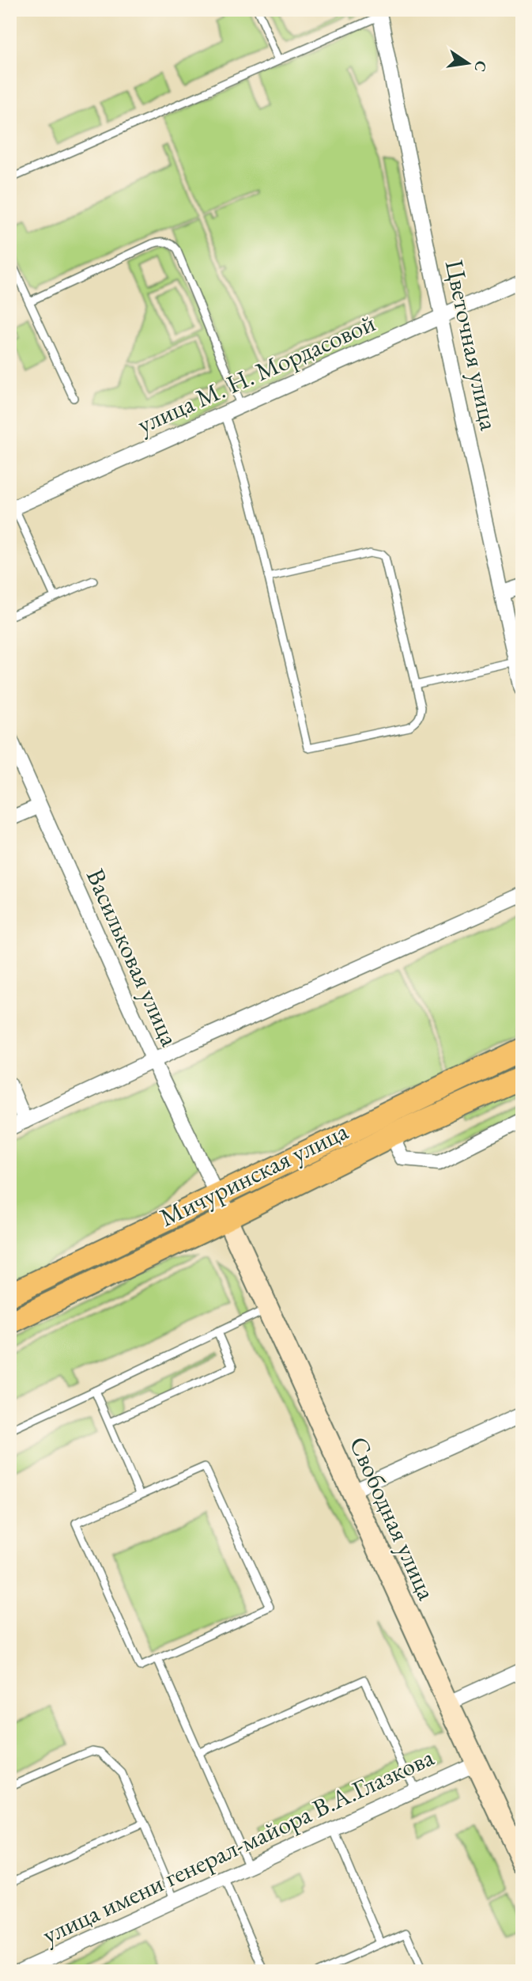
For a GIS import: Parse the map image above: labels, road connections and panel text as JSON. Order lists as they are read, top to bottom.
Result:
{
  "streets": {
    "main road": ["Мичуринская улица", "Свободная улица"],
    "street": [
      "Цветочная улица",
      "улица М. Н. Мордасовой",
      "Васильковая улица",
      "улица имени генерал-майора В.А.Глазкова"
    ]
  },
  "crossings": [
    ["Цветочная улица", "улица М. Н. Мордасовой"],
    ["Васильковая улица", "Мичуринская улица"],
    ["Васильковая улица", "Свободная улица"],
    ["Мичуринская улица", "Свободная улица"],
    ["Свободная улица", "улица имени генерал-майора В.А.Глазкова"]
  ],
  "north": "right"
}
